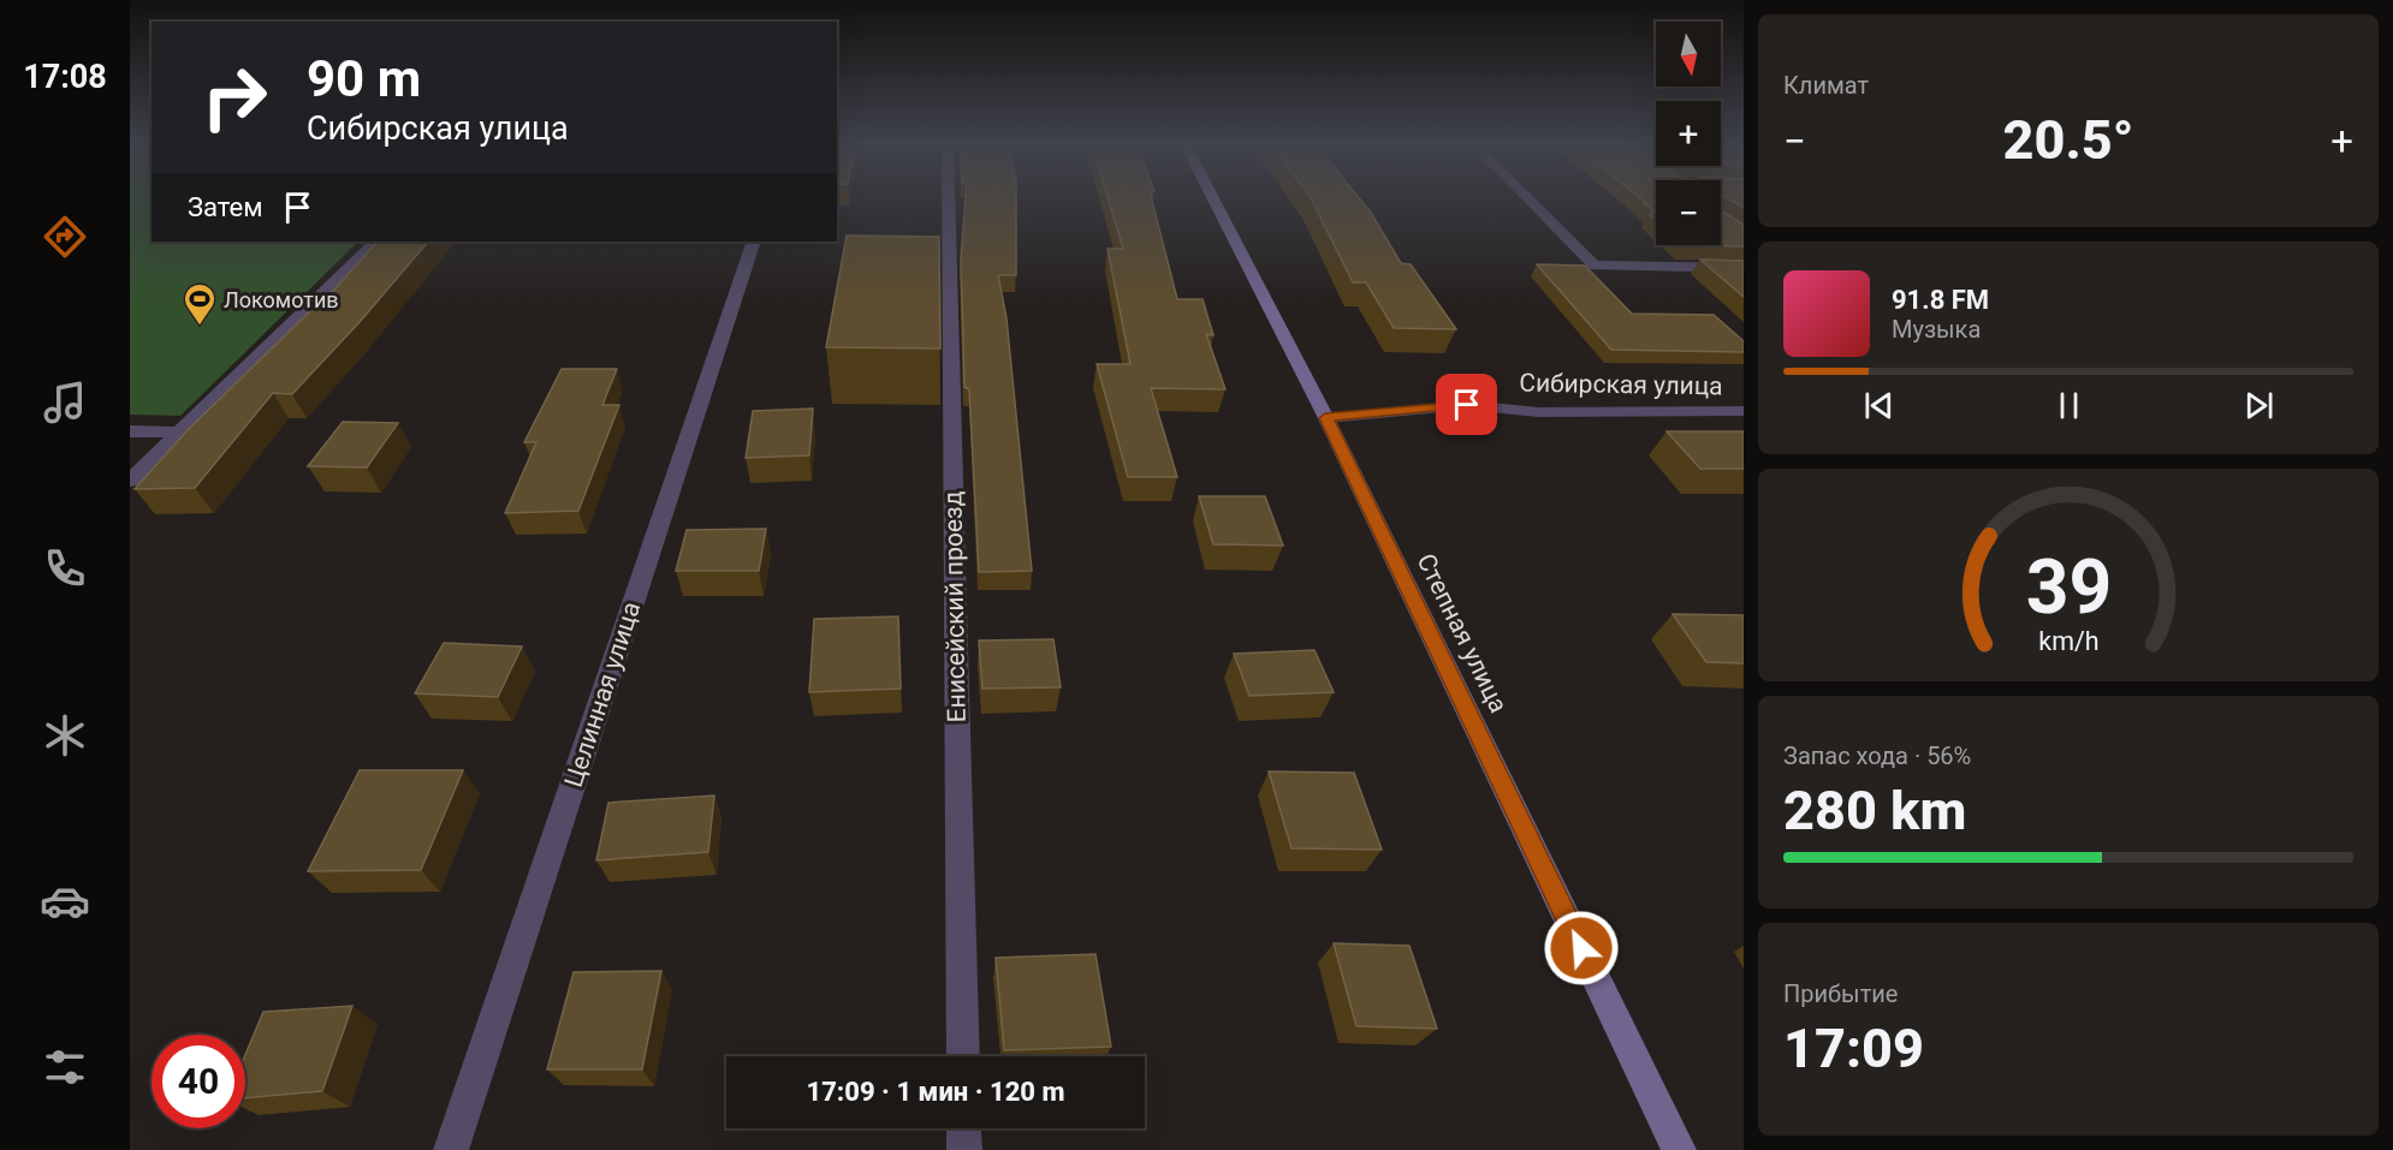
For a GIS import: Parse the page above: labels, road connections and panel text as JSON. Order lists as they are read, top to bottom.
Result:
{
  "streets": {
    "street": [
      "Сибирская улица",
      "Енисейский проезд",
      "Степная улица",
      "Целинная улица"
    ]
  },
  "crossings": [
    ["Сибирская улица", "Степная улица"]
  ],
  "places": {
    "sports": ["Локомотив"]
  },
  "north": "bottom",
  "page": {
    "tabs": "17:08",
    "tile": [
      "Климат",
      ["Запас хода · 56%", "280 km"],
      ["Прибытие", "17:09"]
    ],
    "map_buttons": ["+", "−"],
    "turn": ["90 m", "Сибирская улица"],
    "heat": ["−", "20.5°", "+"],
    "then": "Затем",
    "song": ["91.8 FM", "Музыка"],
    "limit": "40",
    "trip": "17:09 · 1 мин · 120 m",
    "gauge": ["39", "km/h"]
  }
}
